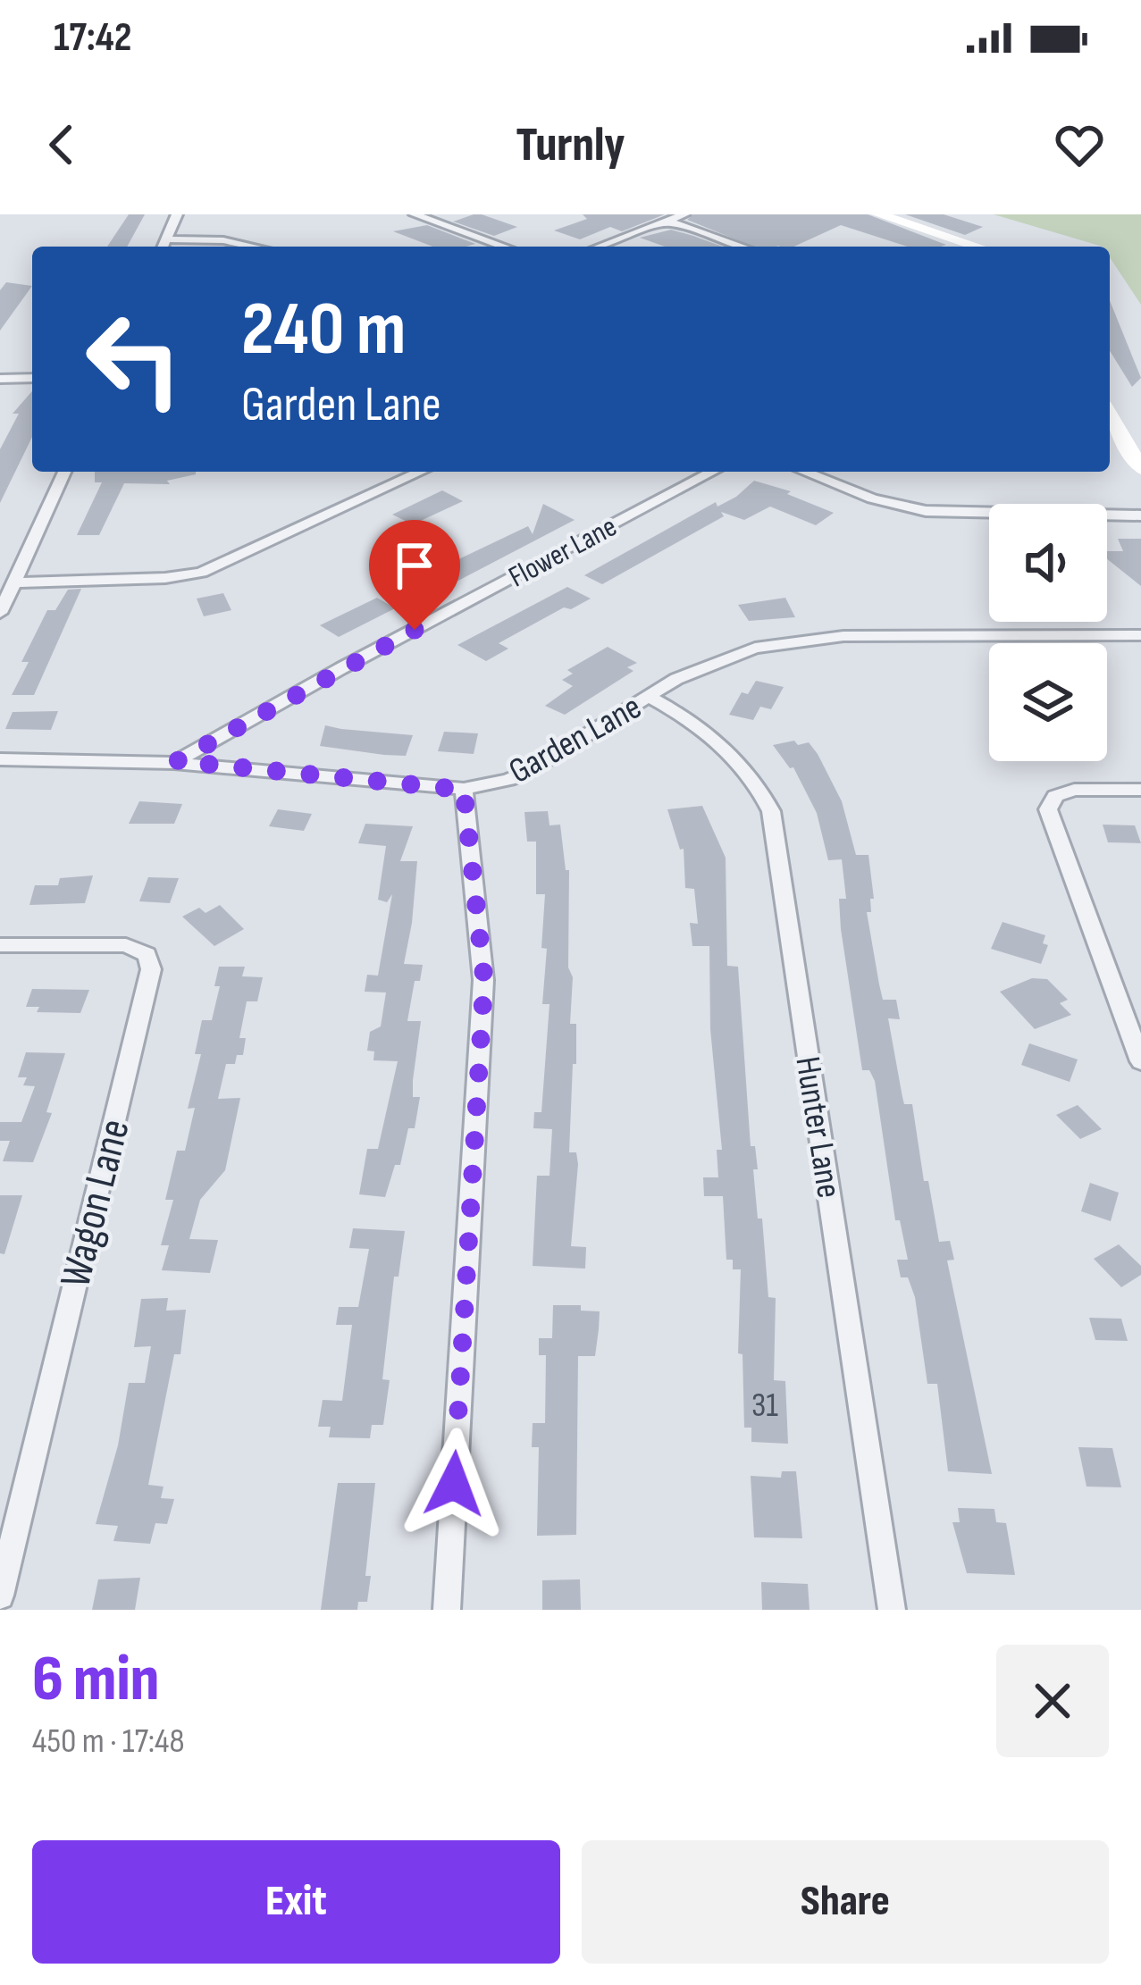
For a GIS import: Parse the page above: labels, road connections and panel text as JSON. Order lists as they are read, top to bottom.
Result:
{
  "streets": {
    "street": [
      "Flower Lane",
      "Garden Lane",
      "Hunter Lane",
      "Wagon Lane"
    ]
  },
  "crossings": [
    ["Flower Lane", "Garden Lane"],
    ["Garden Lane", "Hunter Lane"]
  ],
  "house_numbers": ["31"],
  "page": {
    "status": "17:42",
    "header": "Turnly",
    "turn": ["240 m", "Garden Lane"],
    "heading": ["6 min", "450 m · 17:48"],
    "buttons": ["Exit", "Share"]
  }
}
